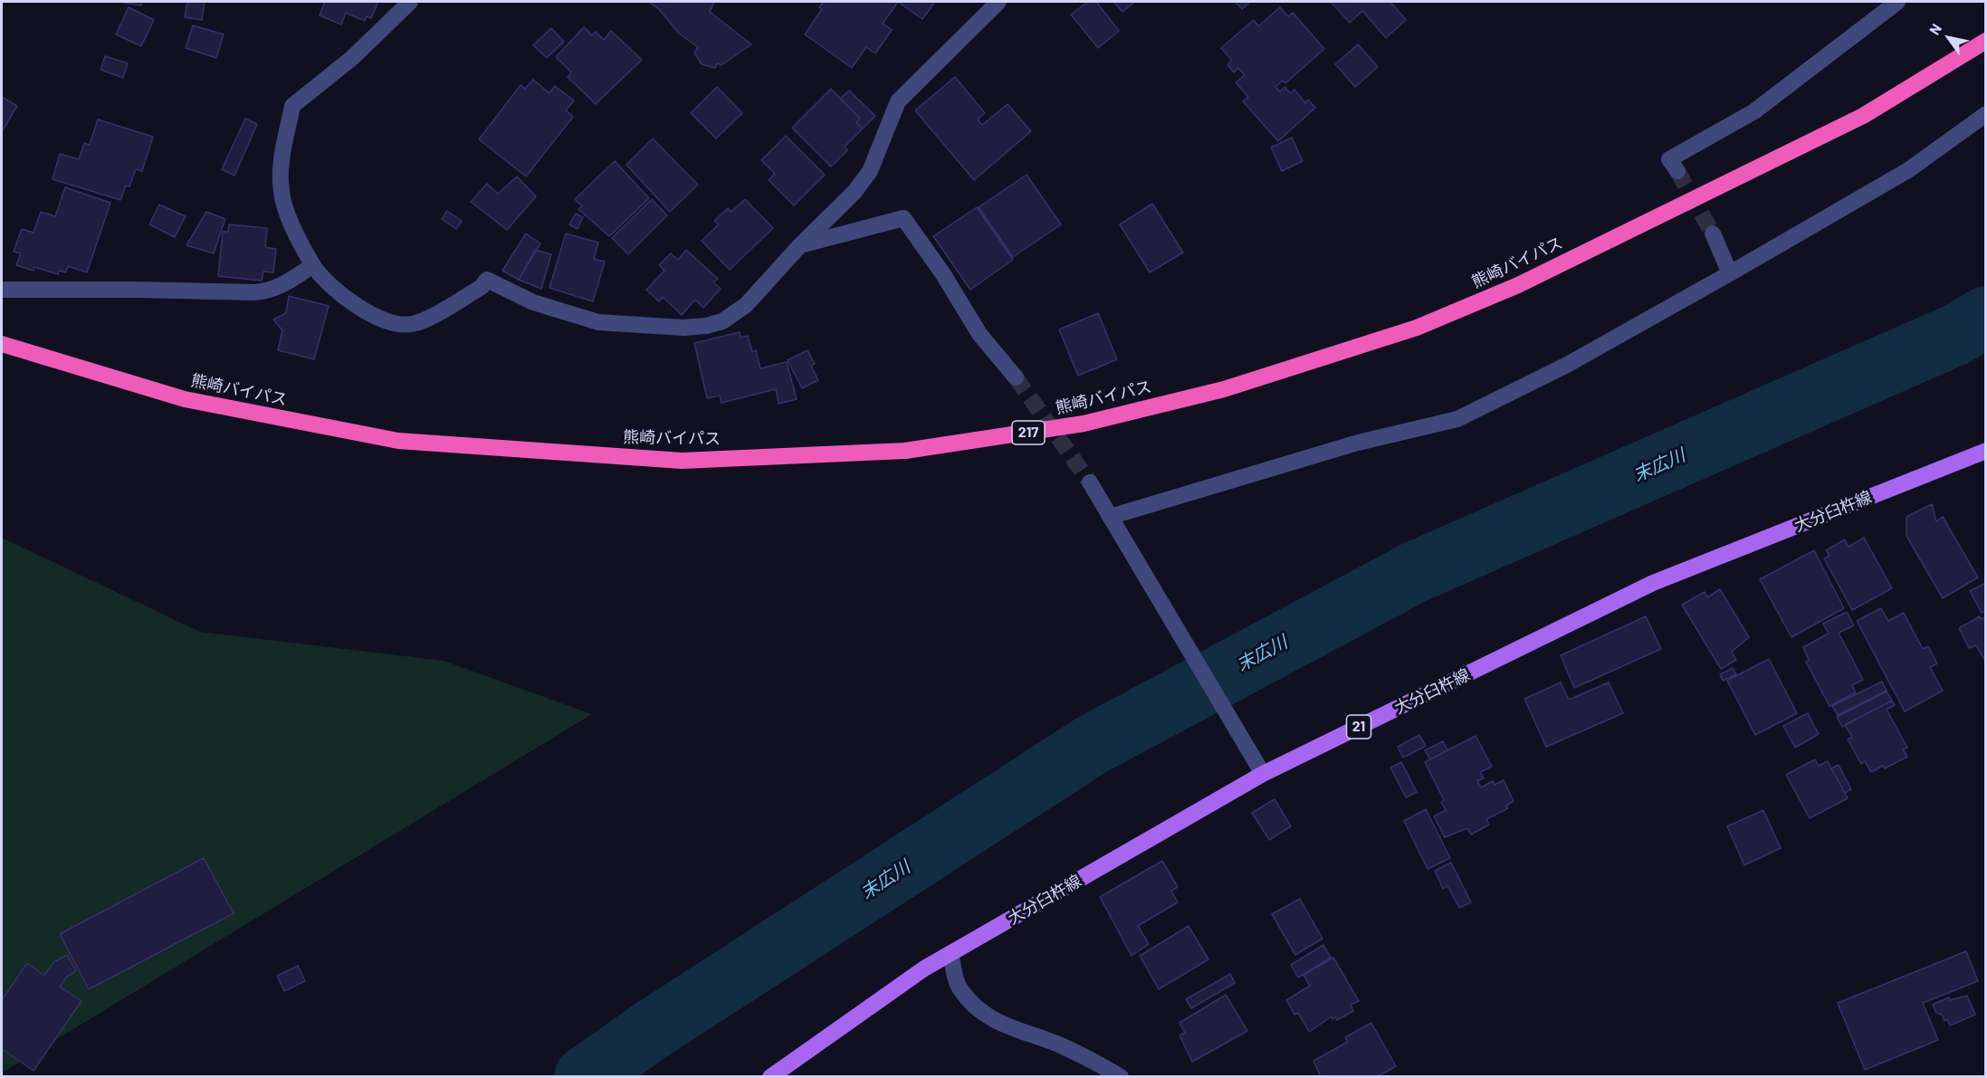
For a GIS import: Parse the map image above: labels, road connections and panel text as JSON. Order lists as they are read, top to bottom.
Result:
{
  "streets": {
    "highway": ["熊崎バイパス", "217"],
    "main road": ["大分臼杵線", "21"]
  },
  "water": ["末広川"],
  "north": "top left"
}
